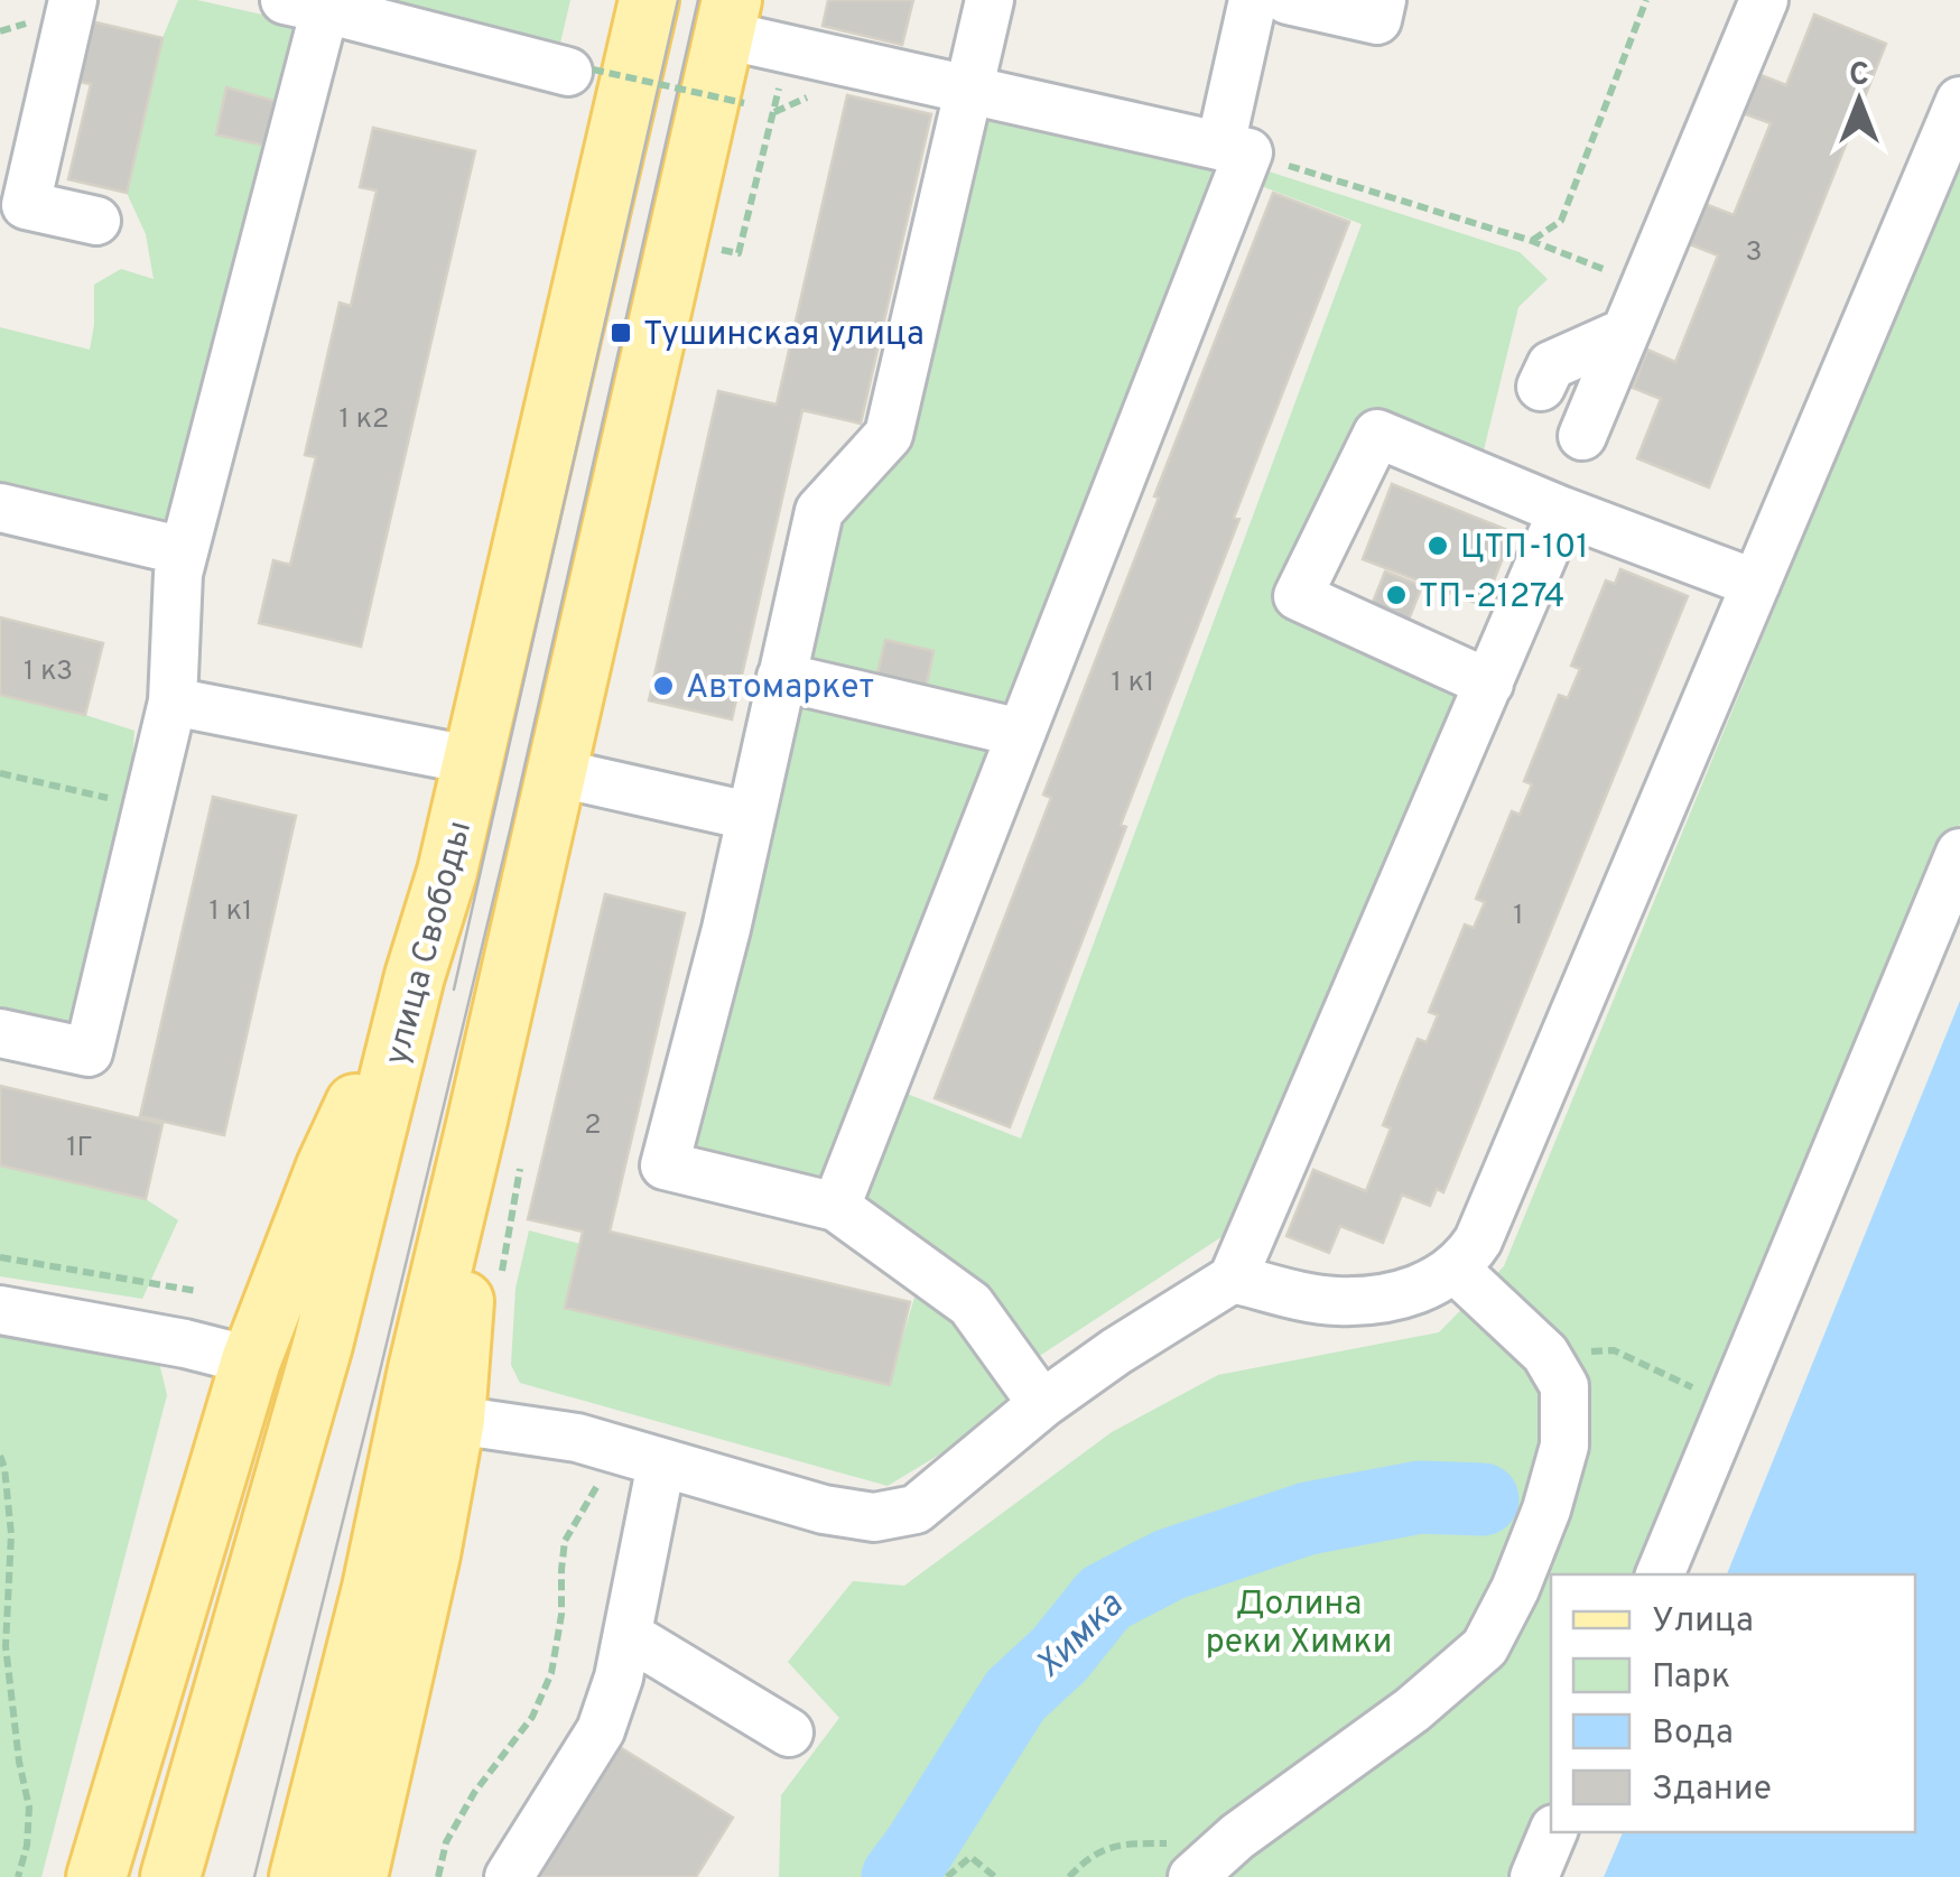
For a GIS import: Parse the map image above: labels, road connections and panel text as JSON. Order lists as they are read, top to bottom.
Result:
{
  "streets": {
    "main road": ["улица Свободы"]
  },
  "water": ["Химка"],
  "parks": ["Долина реки Химки"],
  "places": {
    "transit": ["Тушинская улица"],
    "other": ["ЦТП-101", "ТП-21274", "Автомаркет"]
  },
  "house_numbers": [
    "3",
    "1 к2",
    "1 к3",
    "1 к1",
    "1 к1",
    "1",
    "2",
    "1Г"
  ],
  "legend": [
    "Улица",
    "Парк",
    "Вода",
    "Здание"
  ],
  "north": "top"
}
